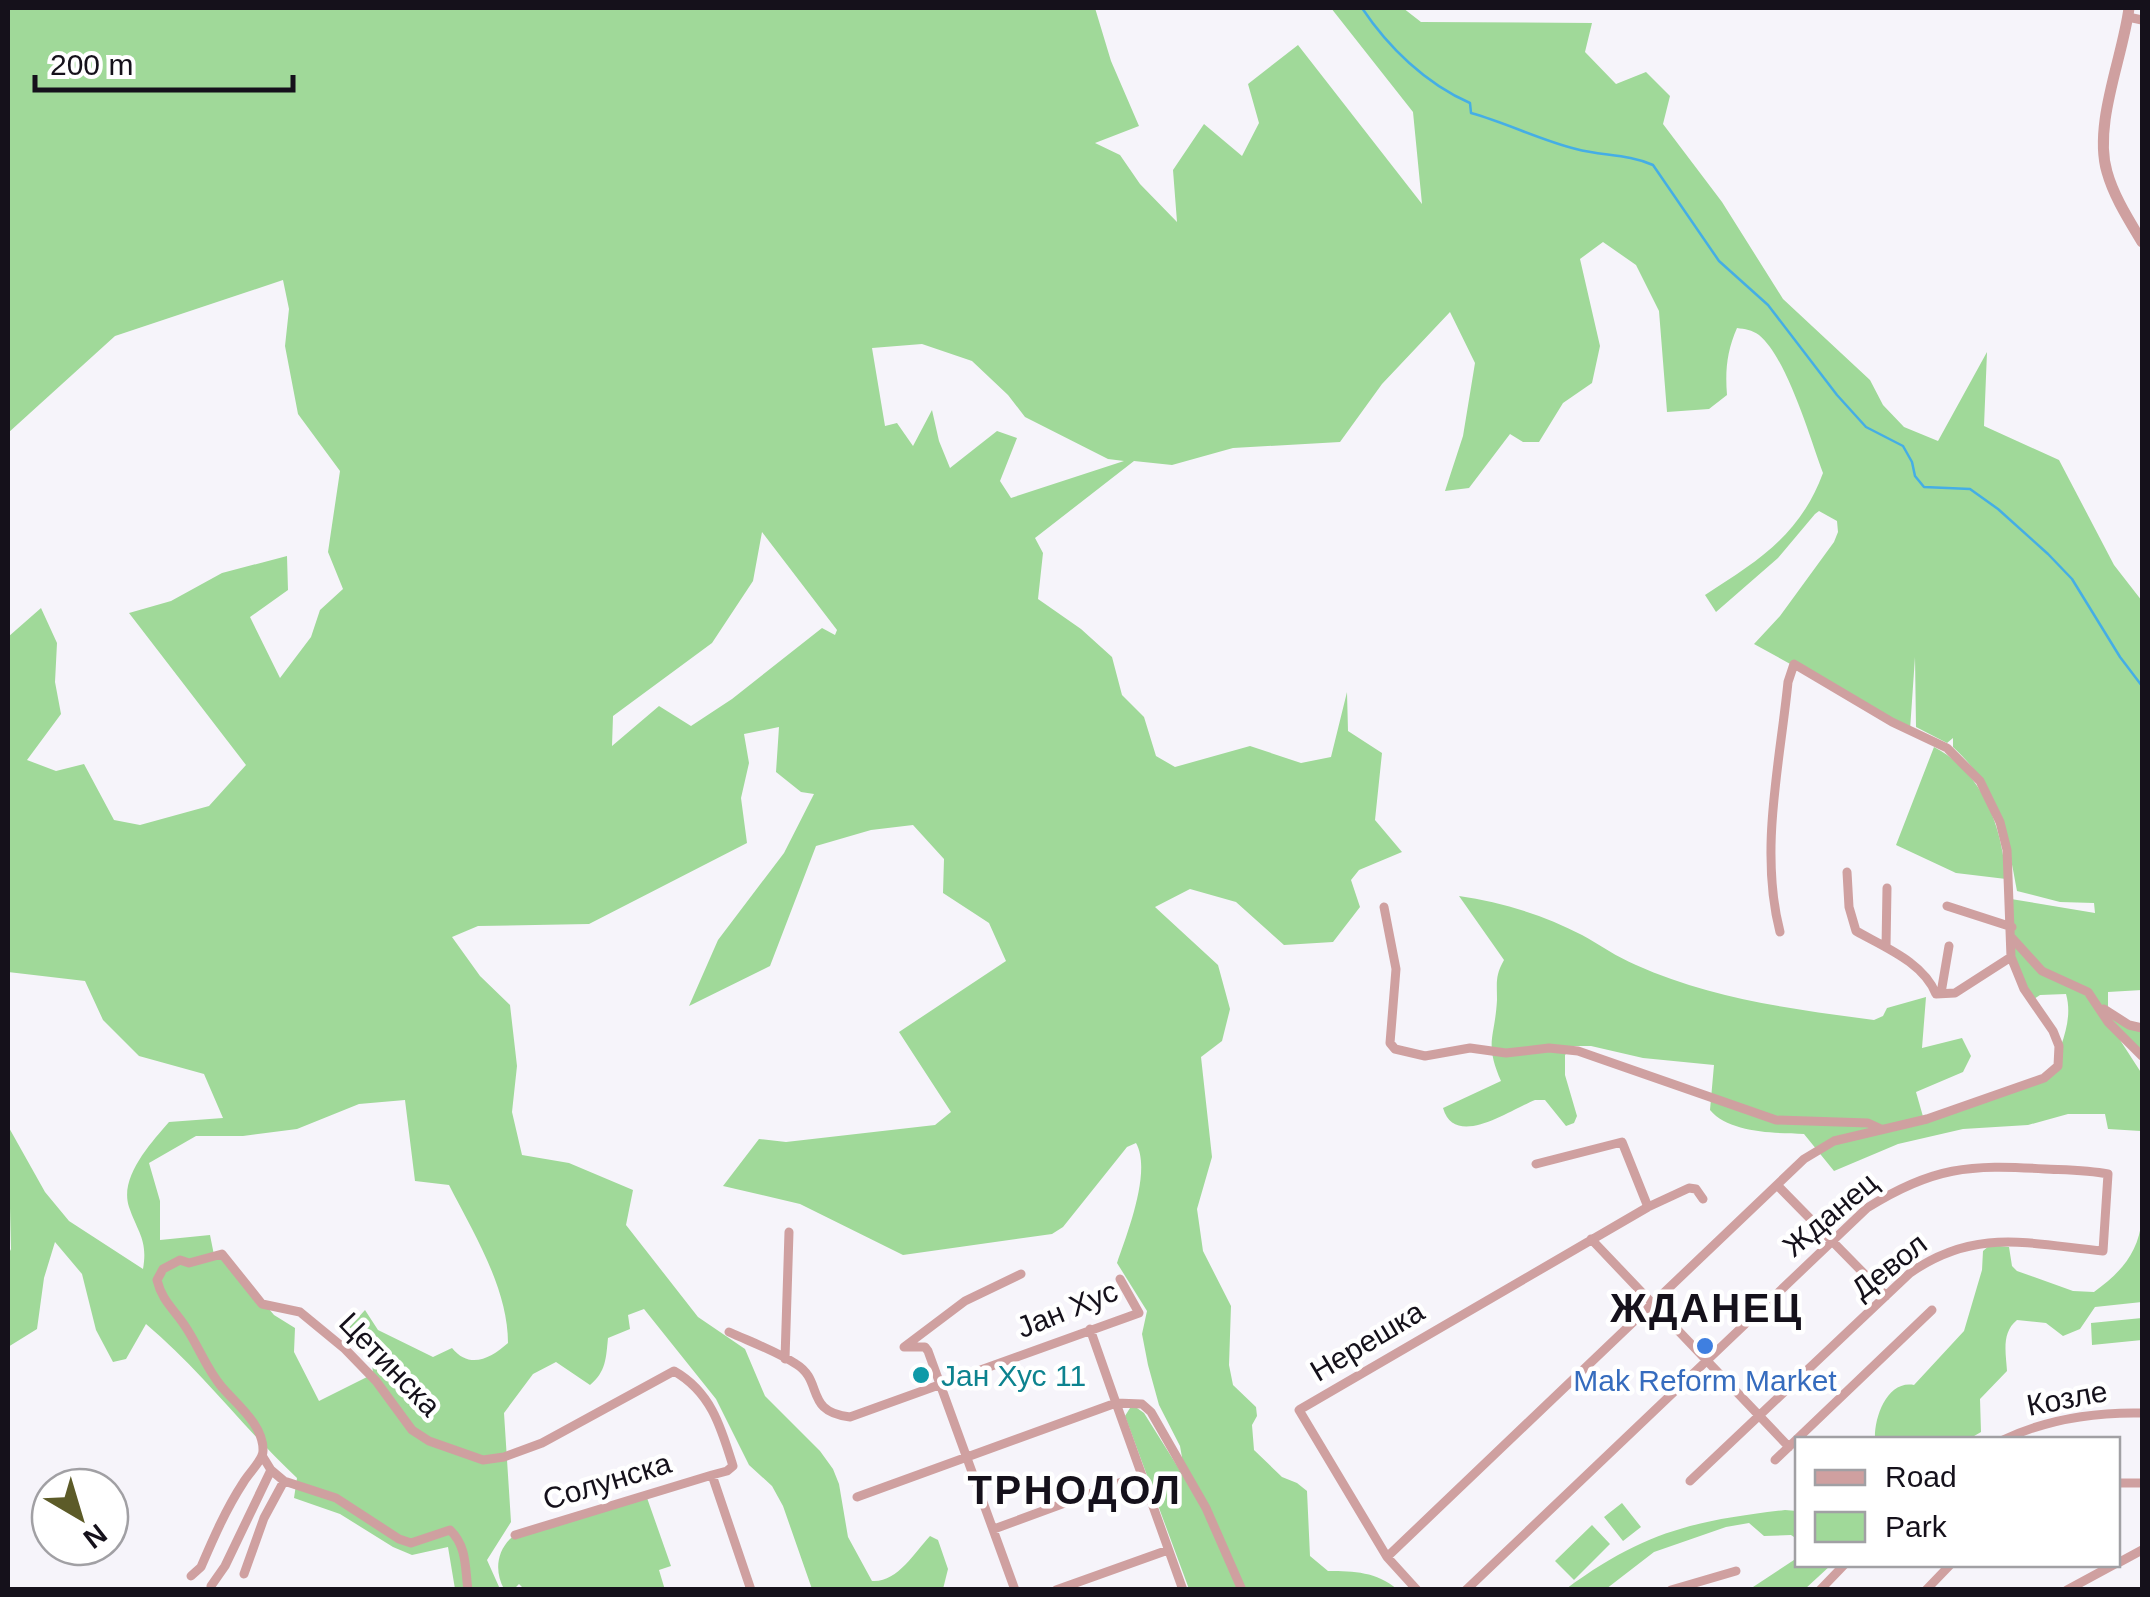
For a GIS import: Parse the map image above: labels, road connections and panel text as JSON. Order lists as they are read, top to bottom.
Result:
{
  "streets": {
    "street": [
      "Жданец",
      "Девол",
      "Јан Хус",
      "Нерешка",
      "Цетинска",
      "Козле",
      "Солунска"
    ]
  },
  "crossings": [
    ["Жданец", "Девол"],
    ["Цетинска", "Солунска"]
  ],
  "districts": ["ЖДАНЕЦ", "ТРНОДОЛ"],
  "places": ["Mak Reform Market", "Јан Хус 11"],
  "legend": ["Road", "Park"],
  "scale_bar": "200 m",
  "north": "bottom right"
}
